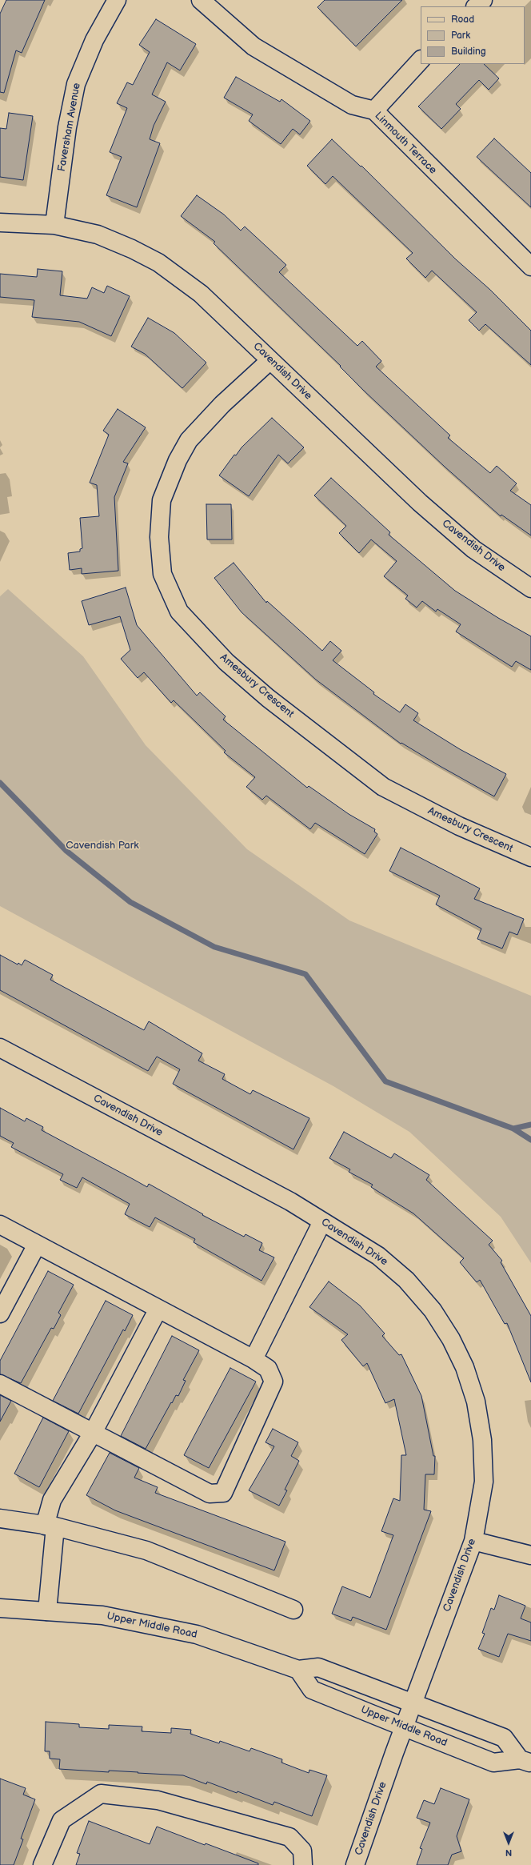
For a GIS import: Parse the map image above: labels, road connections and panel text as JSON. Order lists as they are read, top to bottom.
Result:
{
  "streets": {
    "street": [
      "Faversham Avenue",
      "Linmouth Terrace",
      "Cavendish Drive",
      "Amesbury Crescent",
      "Upper Middle Road"
    ]
  },
  "crossings": [
    ["Faversham Avenue", "Cavendish Drive"],
    ["Cavendish Drive", "Amesbury Crescent"],
    ["Cavendish Drive", "Upper Middle Road"]
  ],
  "parks": ["Cavendish Park"],
  "legend": ["Road", "Park", "Building"],
  "north": "bottom"
}
